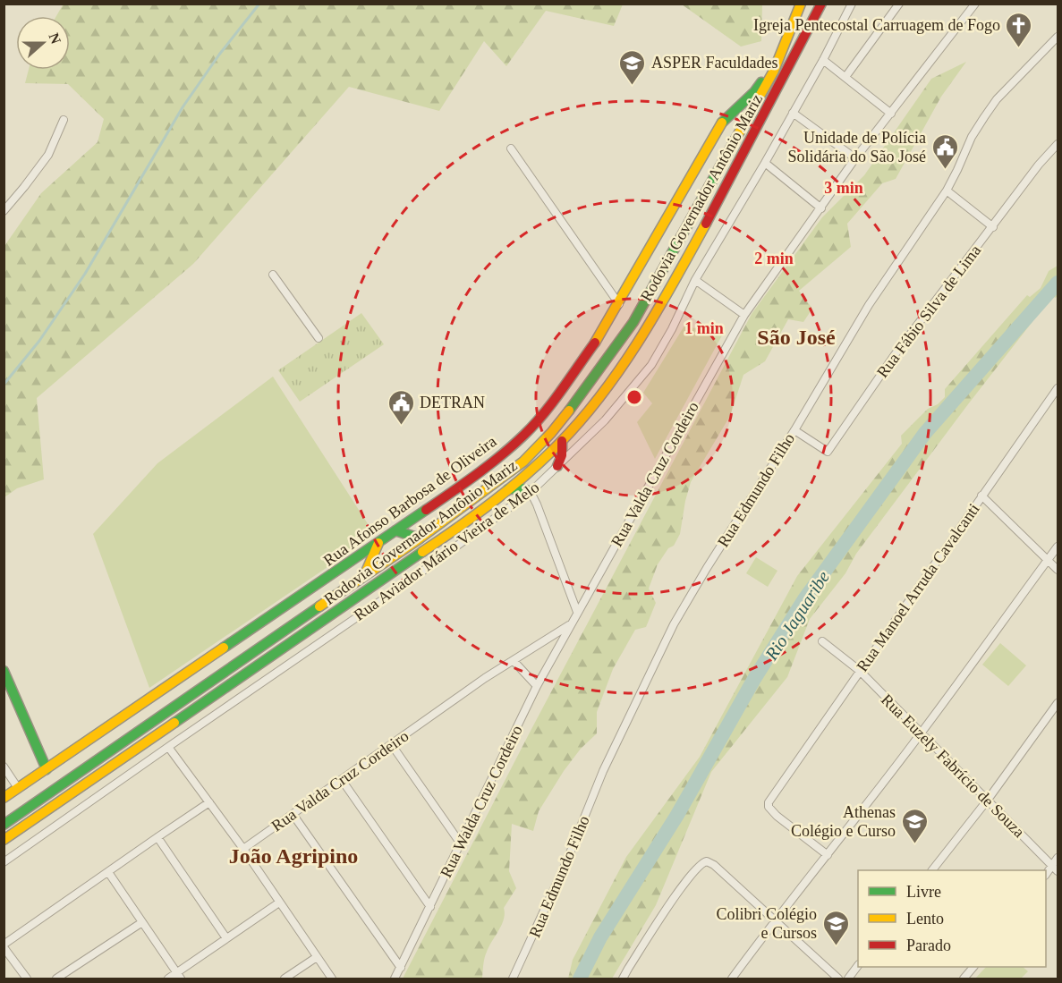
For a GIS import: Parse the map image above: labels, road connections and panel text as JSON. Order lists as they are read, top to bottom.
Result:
{
  "streets": {
    "main road": ["Rodovia Governador Antônio Mariz", "Rua Afonso Barbosa de Oliveira"],
    "street": [
      "Rua Fábio Silva de Lima",
      "Rua Valda Cruz Cordeiro",
      "Rua Edmundo Filho",
      "Rua Aviador Mário Vieira de Melo",
      "Rua Manoel Arruda Cavalcanti",
      "Rua Euzely Fabrício de Souza",
      "Rua Walda Cruz Cordeiro"
    ]
  },
  "crossings": [
    ["Rodovia Governador Antônio Mariz", "Rua Afonso Barbosa de Oliveira"],
    ["Rua Fábio Silva de Lima", "Rua Edmundo Filho"],
    ["Rua Valda Cruz Cordeiro", "Rua Walda Cruz Cordeiro"],
    ["Rua Manoel Arruda Cavalcanti", "Rua Euzely Fabrício de Souza"]
  ],
  "districts": ["São José", "João Agripino"],
  "water": ["Rio Jaguaribe"],
  "places": {
    "church": ["Igreja Pentecostal Carruagem de Fogo"],
    "school or university": ["ASPER Faculdades", "Athenas Colégio e Curso", "Colibri Colégio e Cursos"],
    "public building": ["Unidade de Polícia Solidária do São José", "DETRAN"]
  },
  "legend": ["Livre", "Lento", "Parado"],
  "north": "right",
  "rings": ["3 min", "2 min", "1 min"]
}
